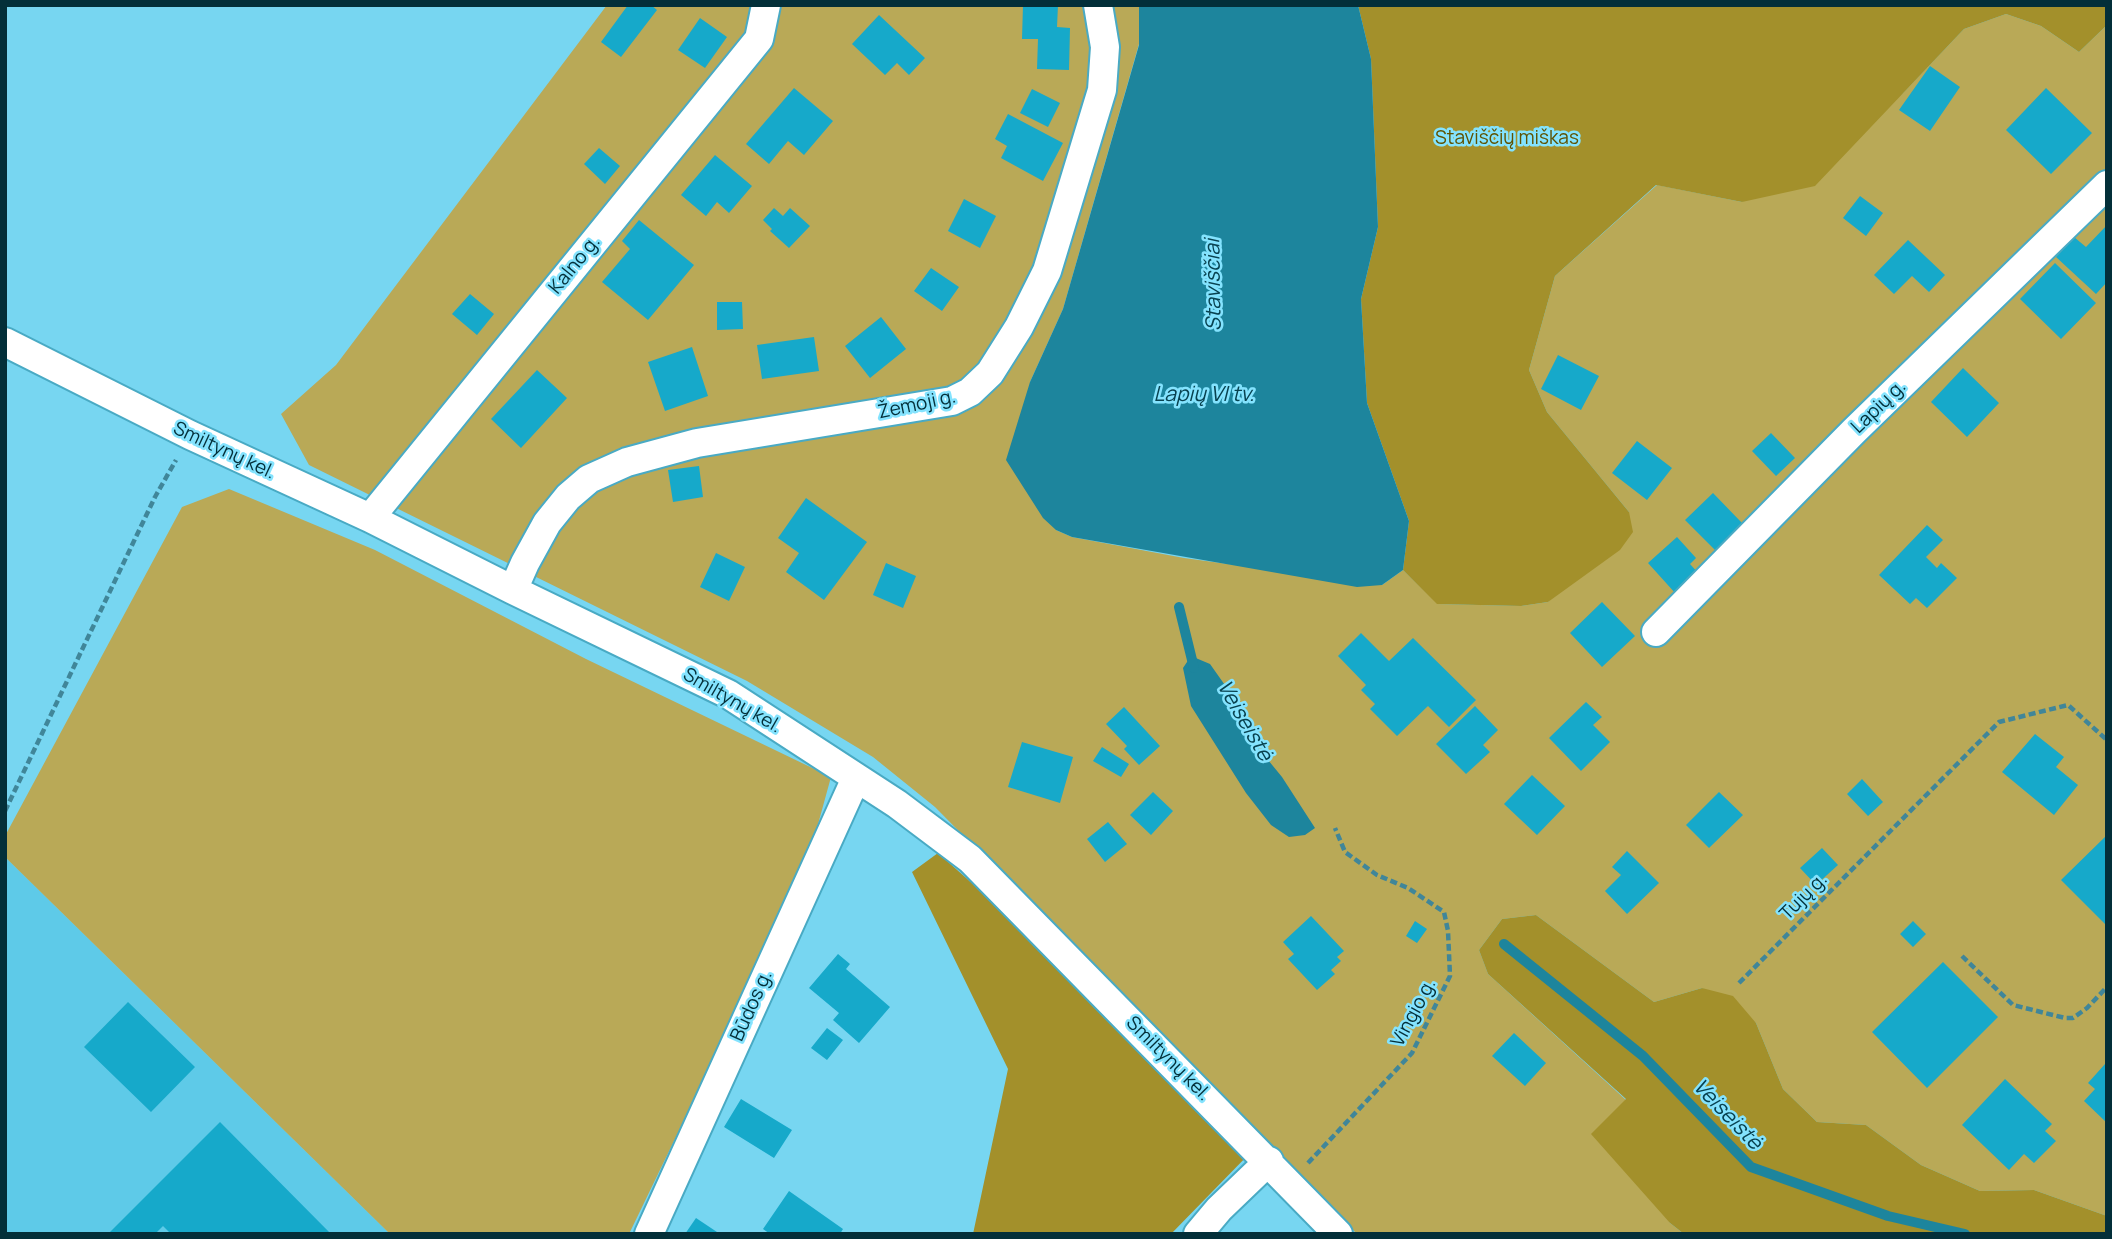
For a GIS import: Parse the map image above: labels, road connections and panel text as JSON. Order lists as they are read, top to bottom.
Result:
{
  "streets": {
    "street": [
      "Kalno g.",
      "Žemoji g.",
      "Lapių g.",
      "Smiltynų kel.",
      "Būdos g."
    ],
    "path": ["Tujų g.", "Vingio g."]
  },
  "crossings": [
    ["Kalno g.", "Smiltynų kel."],
    ["Žemoji g.", "Smiltynų kel."],
    ["Smiltynų kel.", "Būdos g."],
    ["Smiltynų kel.", "Vingio g."]
  ],
  "water": ["Staviščiai", "Lapių VI tv.", "Veiseistė"],
  "parks": ["Staviščių miškas"]
}
